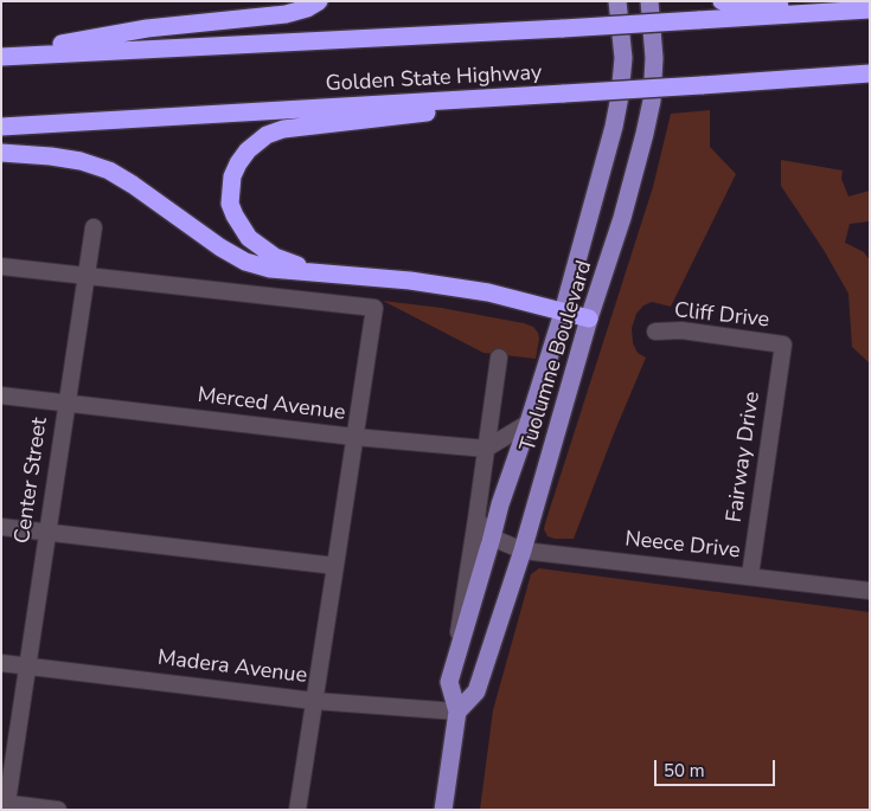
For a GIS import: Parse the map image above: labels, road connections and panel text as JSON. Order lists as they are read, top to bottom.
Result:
{
  "streets": {
    "highway": ["Golden State Highway"],
    "main road": ["Tuolumne Boulevard"],
    "street": [
      "Cliff Drive",
      "Merced Avenue",
      "Fairway Drive",
      "Center Street",
      "Neece Drive",
      "Madera Avenue"
    ]
  },
  "crossings": [
    ["Cliff Drive", "Fairway Drive"],
    ["Tuolumne Boulevard", "Merced Avenue"],
    ["Tuolumne Boulevard", "Neece Drive"],
    ["Tuolumne Boulevard", "Madera Avenue"],
    ["Merced Avenue", "Center Street"],
    ["Fairway Drive", "Neece Drive"],
    ["Center Street", "Madera Avenue"]
  ],
  "scale_bar": "50 m"
}
